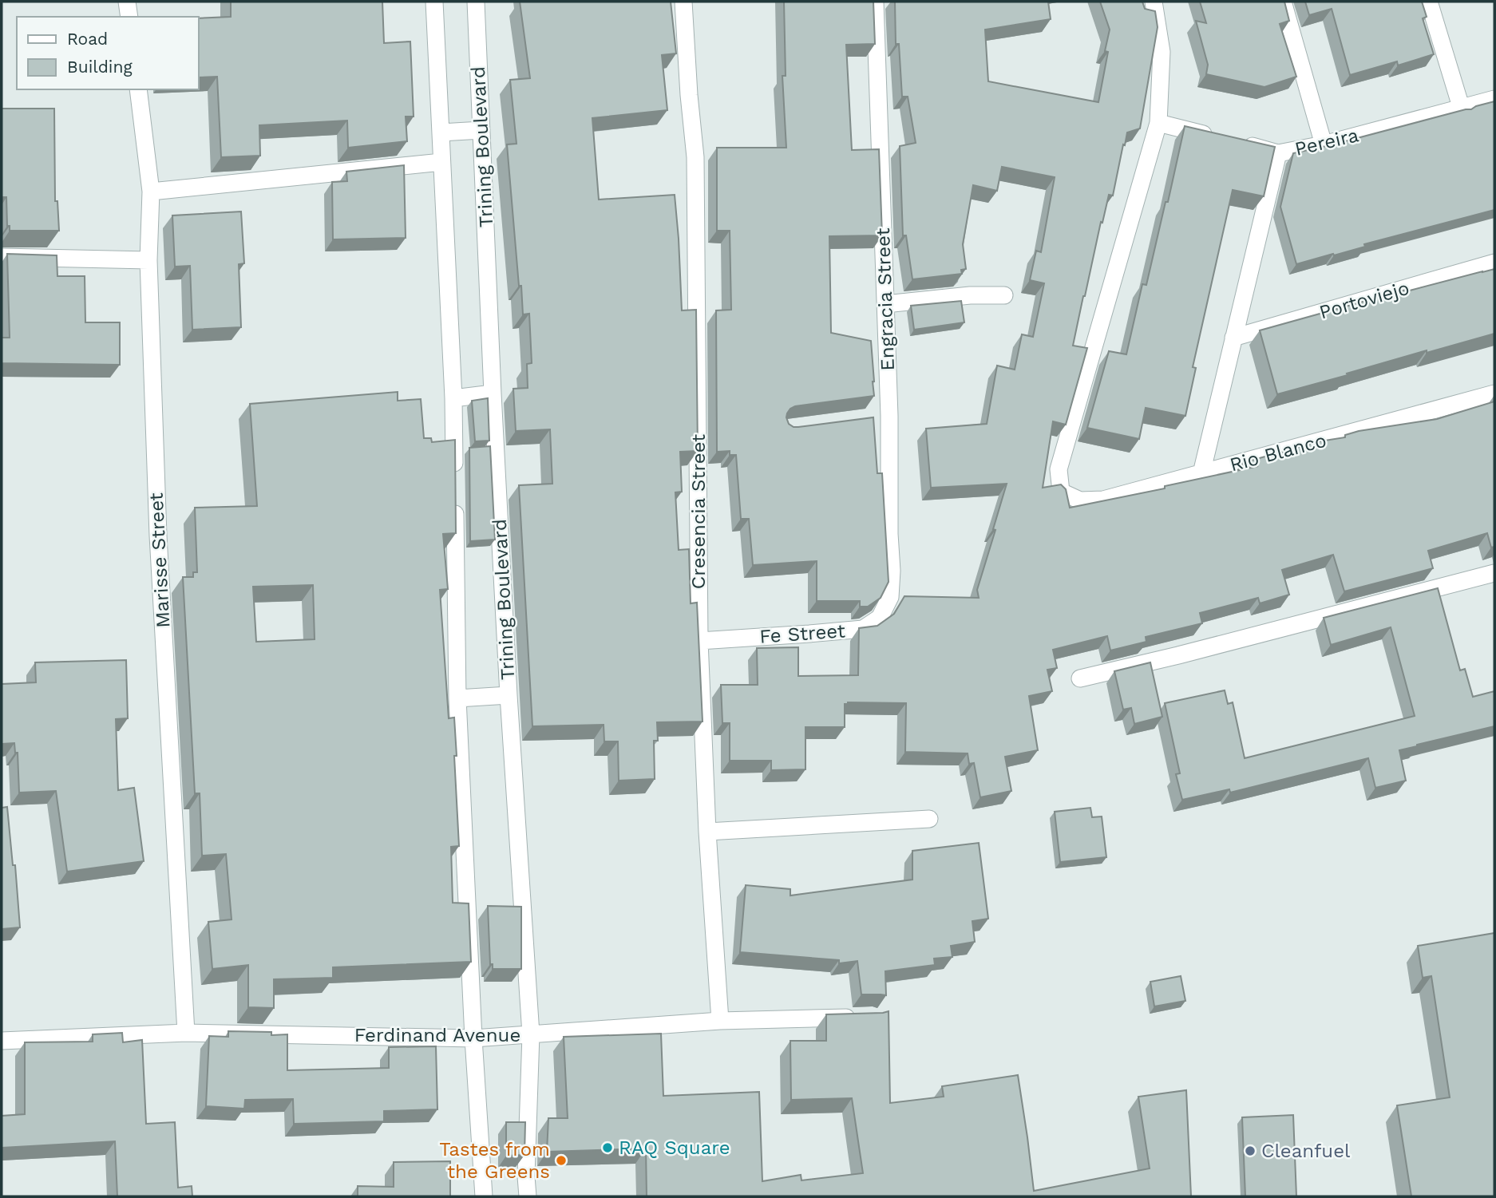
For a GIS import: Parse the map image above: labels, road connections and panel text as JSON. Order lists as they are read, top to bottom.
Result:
{
  "streets": {
    "street": [
      "Pereira",
      "Trining Boulevard",
      "Engracia Street",
      "Portoviejo",
      "Rio Blanco",
      "Cresencia Street",
      "Marisse Street",
      "Fe Street",
      "Ferdinand Avenue"
    ]
  },
  "crossings": [
    ["Trining Boulevard", "Ferdinand Avenue"],
    ["Engracia Street", "Fe Street"],
    ["Cresencia Street", "Fe Street"],
    ["Cresencia Street", "Ferdinand Avenue"],
    ["Marisse Street", "Ferdinand Avenue"]
  ],
  "places": ["RAQ Square", "Cleanfuel", "Tastes from the Greens"],
  "legend": ["Road", "Building"]
}
